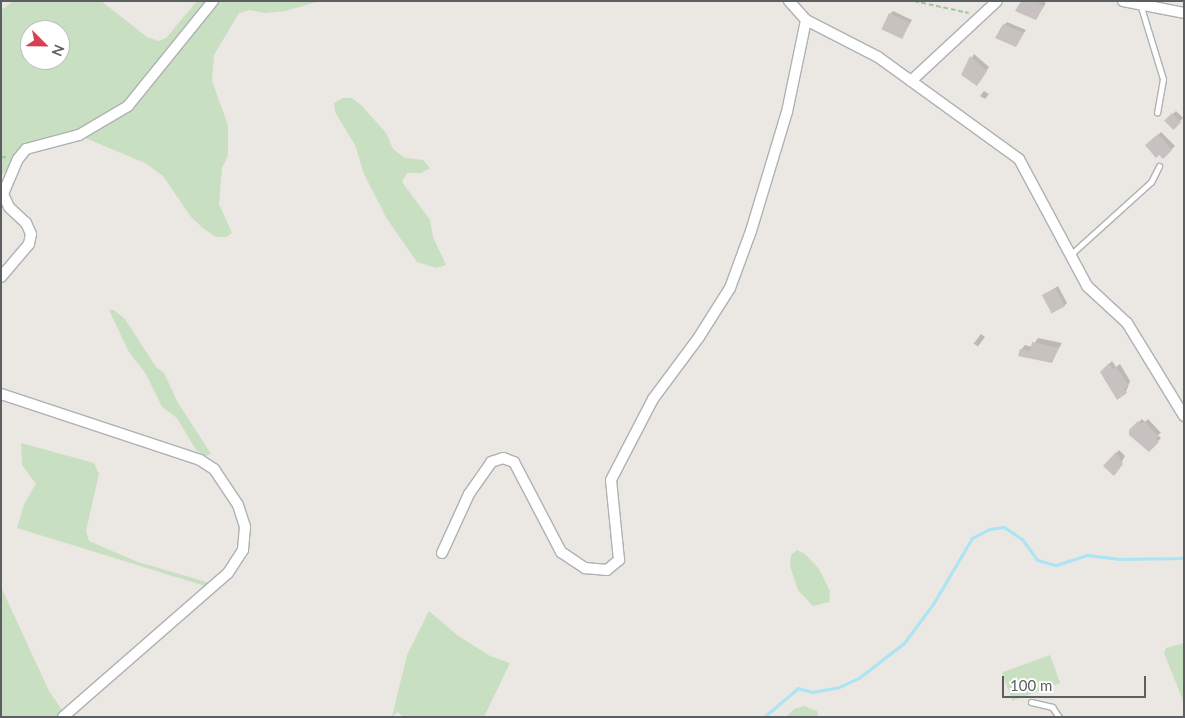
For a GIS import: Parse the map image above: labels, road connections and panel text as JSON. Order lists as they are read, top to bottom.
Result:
{
  "scale_bar": "100 m",
  "north": "bottom right"
}
